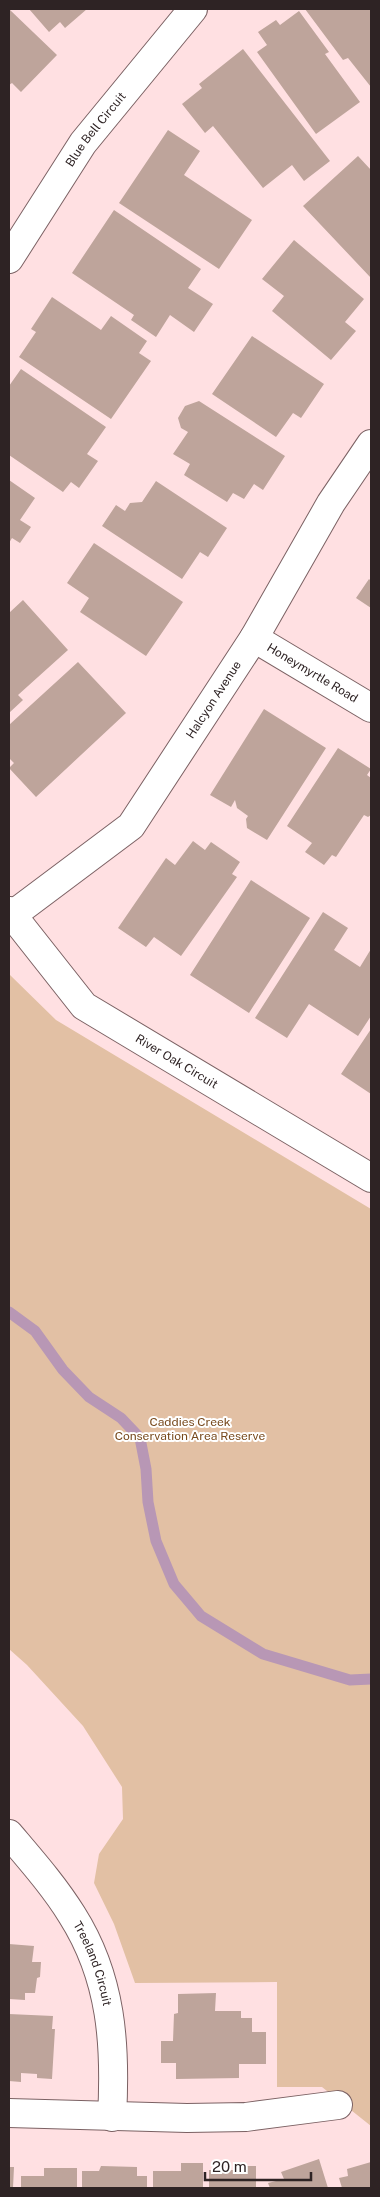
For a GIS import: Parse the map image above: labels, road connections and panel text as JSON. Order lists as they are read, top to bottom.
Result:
{
  "streets": {
    "street": [
      "Blue Bell Circuit",
      "Honeymyrtle Road",
      "Halcyon Avenue",
      "River Oak Circuit",
      "Treeland Circuit"
    ]
  },
  "crossings": [
    ["Honeymyrtle Road", "Halcyon Avenue"],
    ["Halcyon Avenue", "River Oak Circuit"]
  ],
  "parks": ["Caddies Creek Conservation Area Reserve"],
  "scale_bar": "20 m"
}
